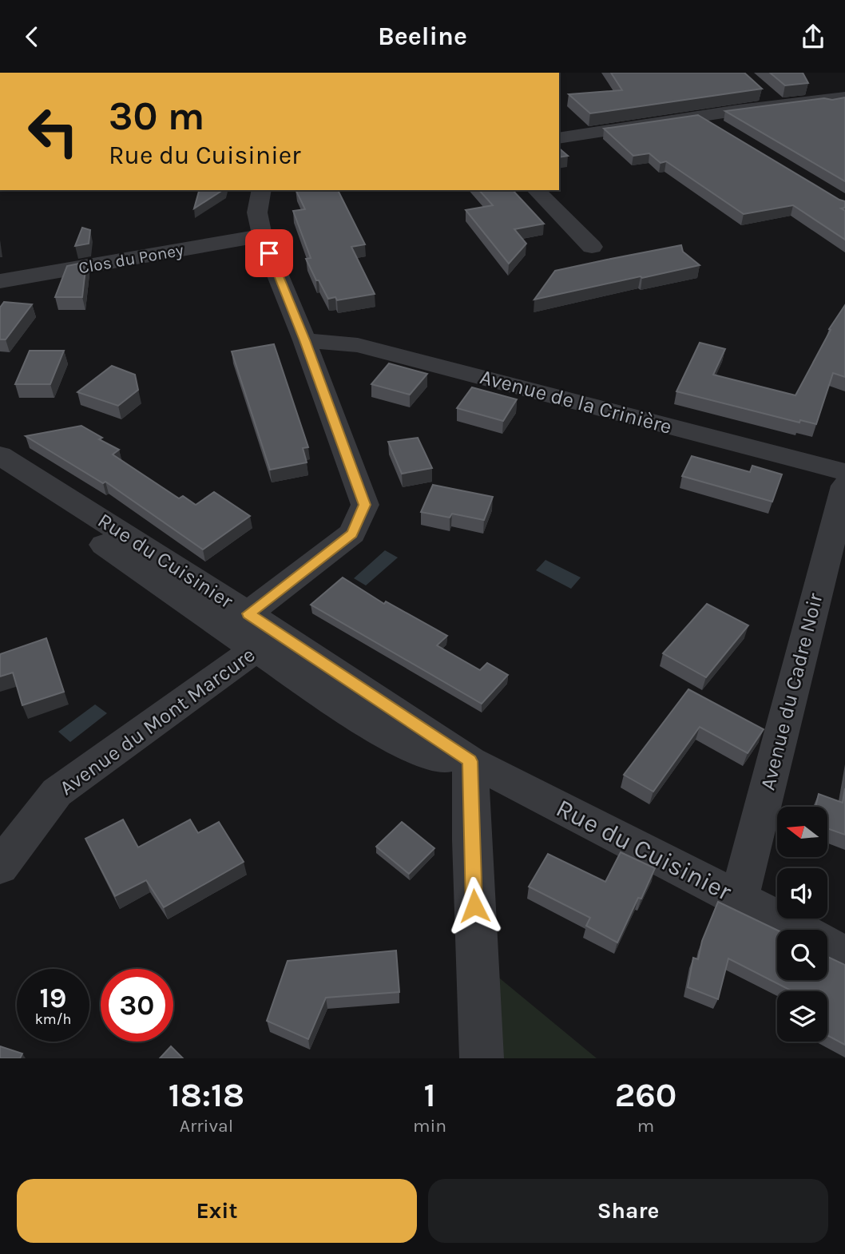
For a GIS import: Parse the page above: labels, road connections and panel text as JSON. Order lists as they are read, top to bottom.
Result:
{
  "streets": {
    "street": [
      "Clos du Poney",
      "Avenue de la Crinière",
      "Rue du Cuisinier",
      "Avenue du Cadre Noir",
      "Avenue du Mont Marcure"
    ]
  },
  "crossings": [
    ["Rue du Cuisinier", "Avenue du Cadre Noir"],
    ["Rue du Cuisinier", "Avenue du Mont Marcure"]
  ],
  "north": "left",
  "page": {
    "header": "Beeline",
    "turn": ["30 m", "Rue du Cuisinier"],
    "speed": "19 km/h",
    "limit": "30",
    "eta": [
      "18:18",
      "Arrival",
      "1",
      "min",
      "260",
      "m"
    ],
    "buttons": ["Exit", "Share"]
  }
}
